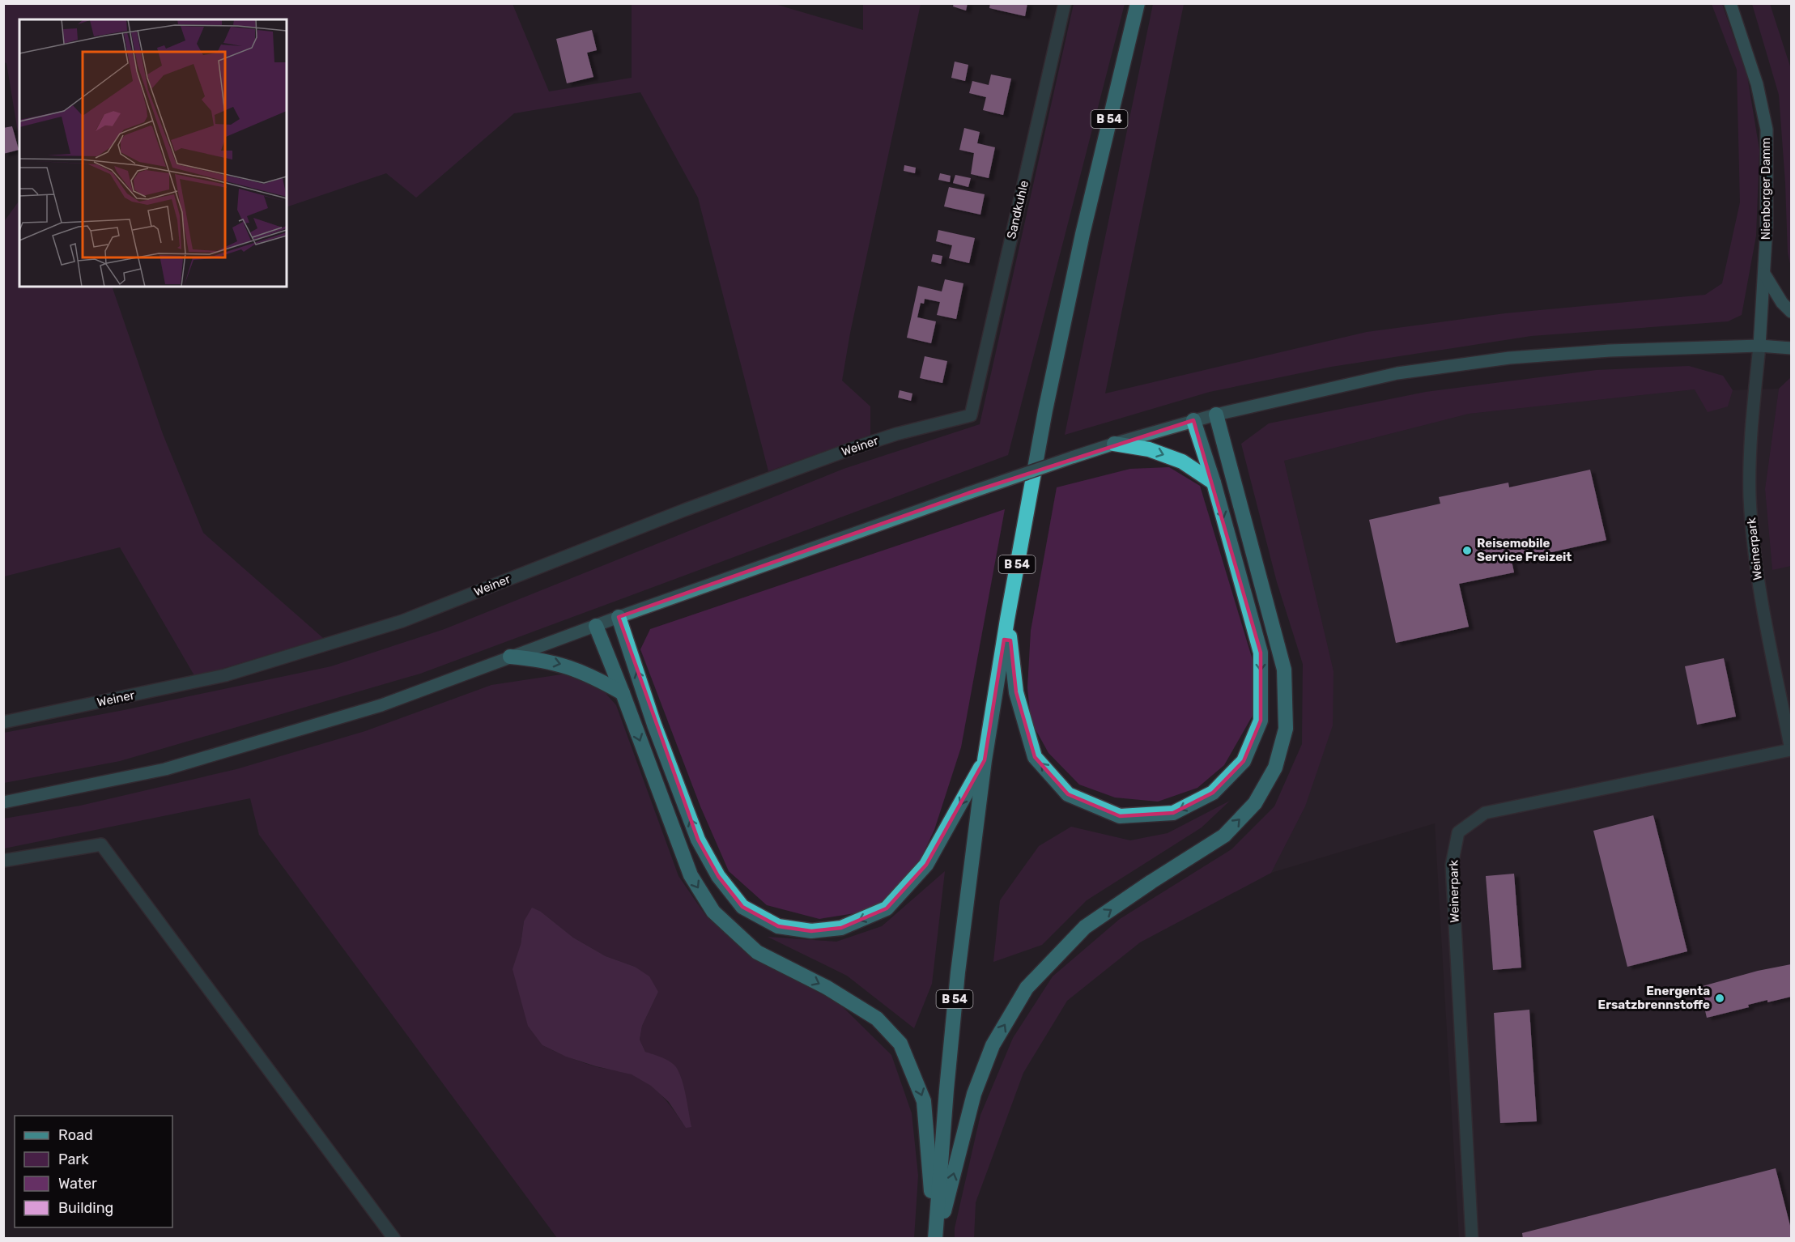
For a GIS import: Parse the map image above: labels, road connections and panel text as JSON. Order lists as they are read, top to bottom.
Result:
{
  "streets": {
    "highway": ["B 54"],
    "main road": ["Nienborger Damm"],
    "street": ["Sandkuhle", "Weiner", "Weinerpark"]
  },
  "crossings": [
    ["Nienborger Damm", "Weinerpark"],
    ["Sandkuhle", "Weiner"]
  ],
  "places": ["Reisemobile Service Freizeit", "Energenta Ersatzbrennstoffe"],
  "legend": [
    "Road",
    "Park",
    "Water",
    "Building"
  ]
}
